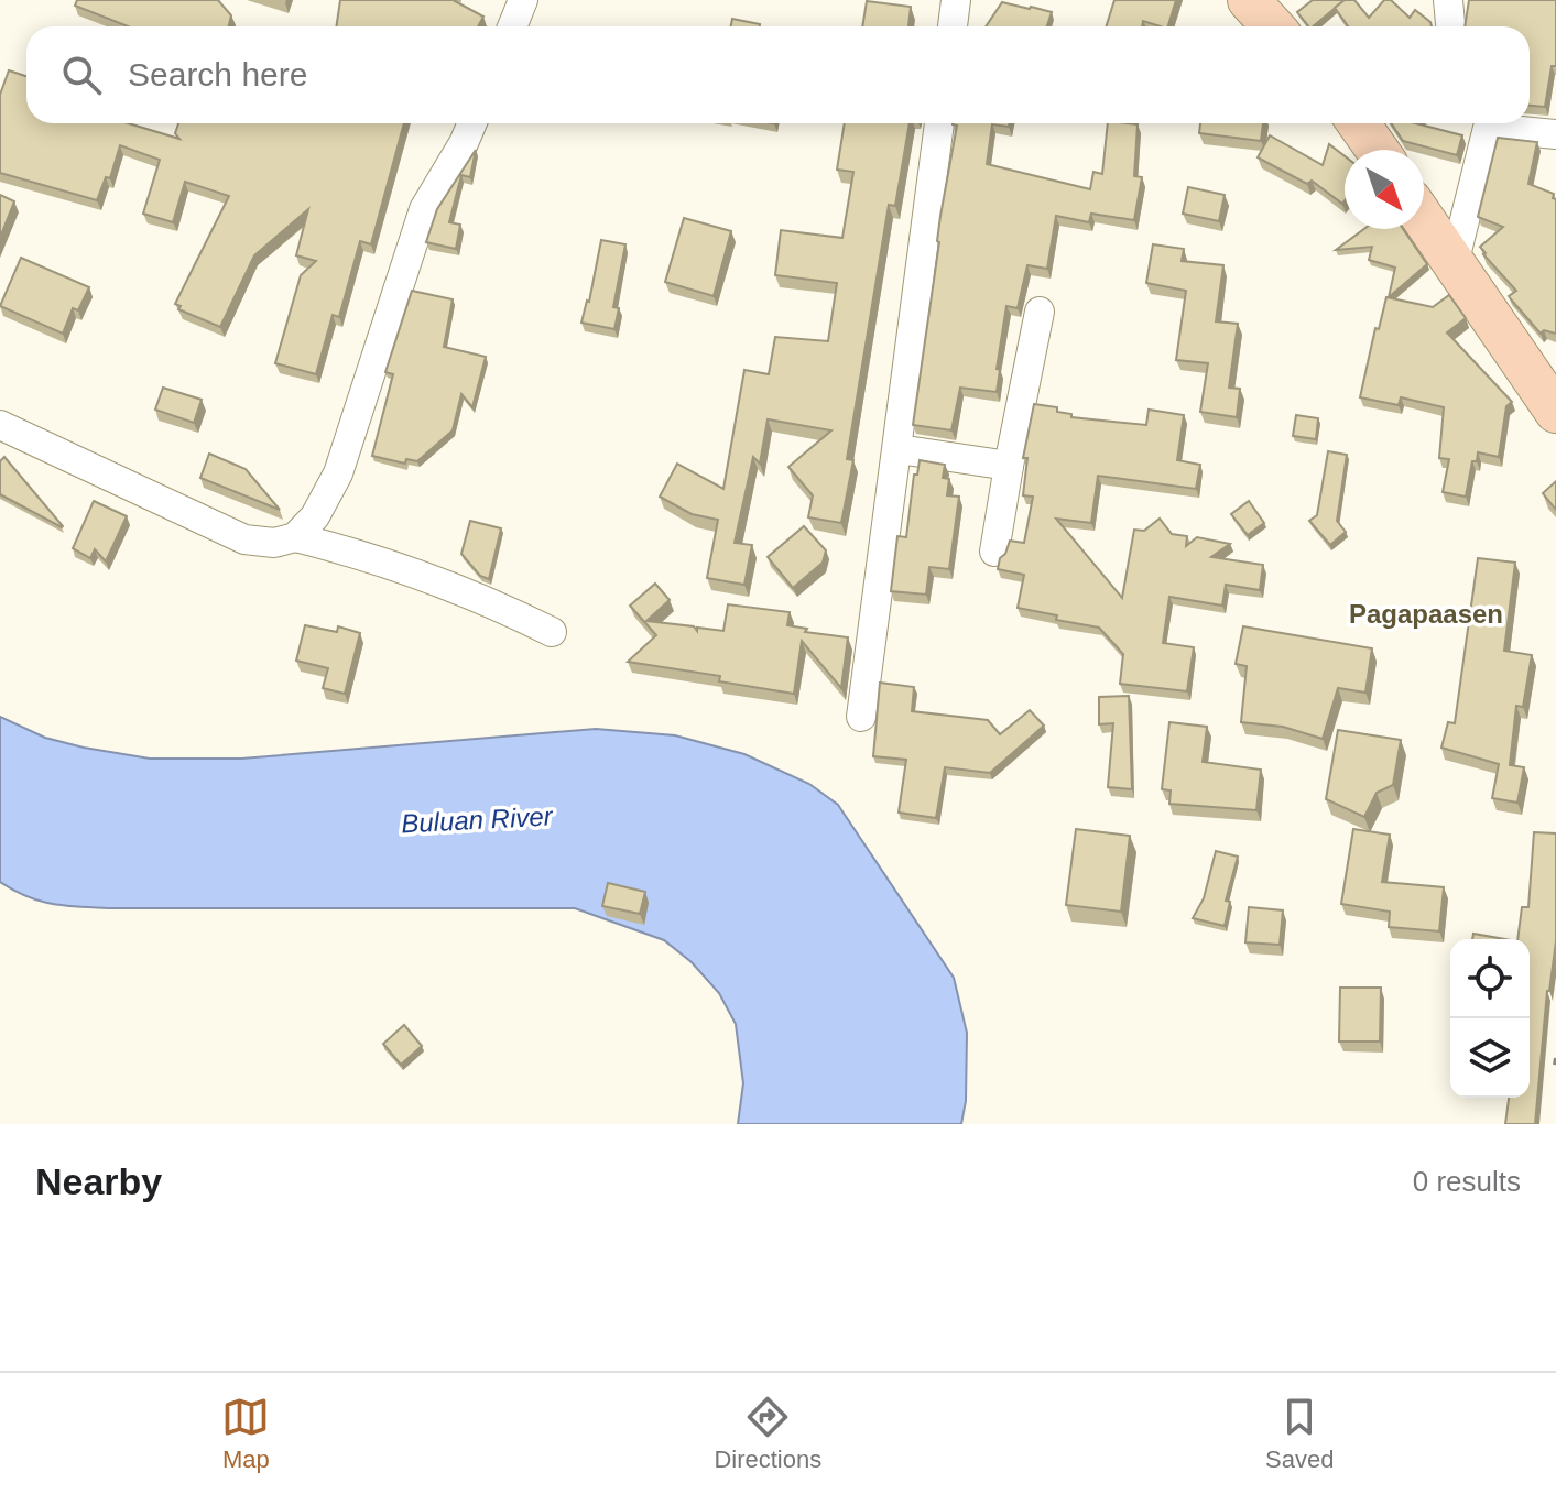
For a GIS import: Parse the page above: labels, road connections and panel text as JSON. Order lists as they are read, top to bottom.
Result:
{
  "districts": ["Pagapaasen"],
  "water": ["Buluan River"],
  "north": "bottom right",
  "page": {
    "search": "Search here",
    "heading": ["Nearby", "0 results"],
    "nav": ["Map", "Directions", "Saved"]
  }
}
